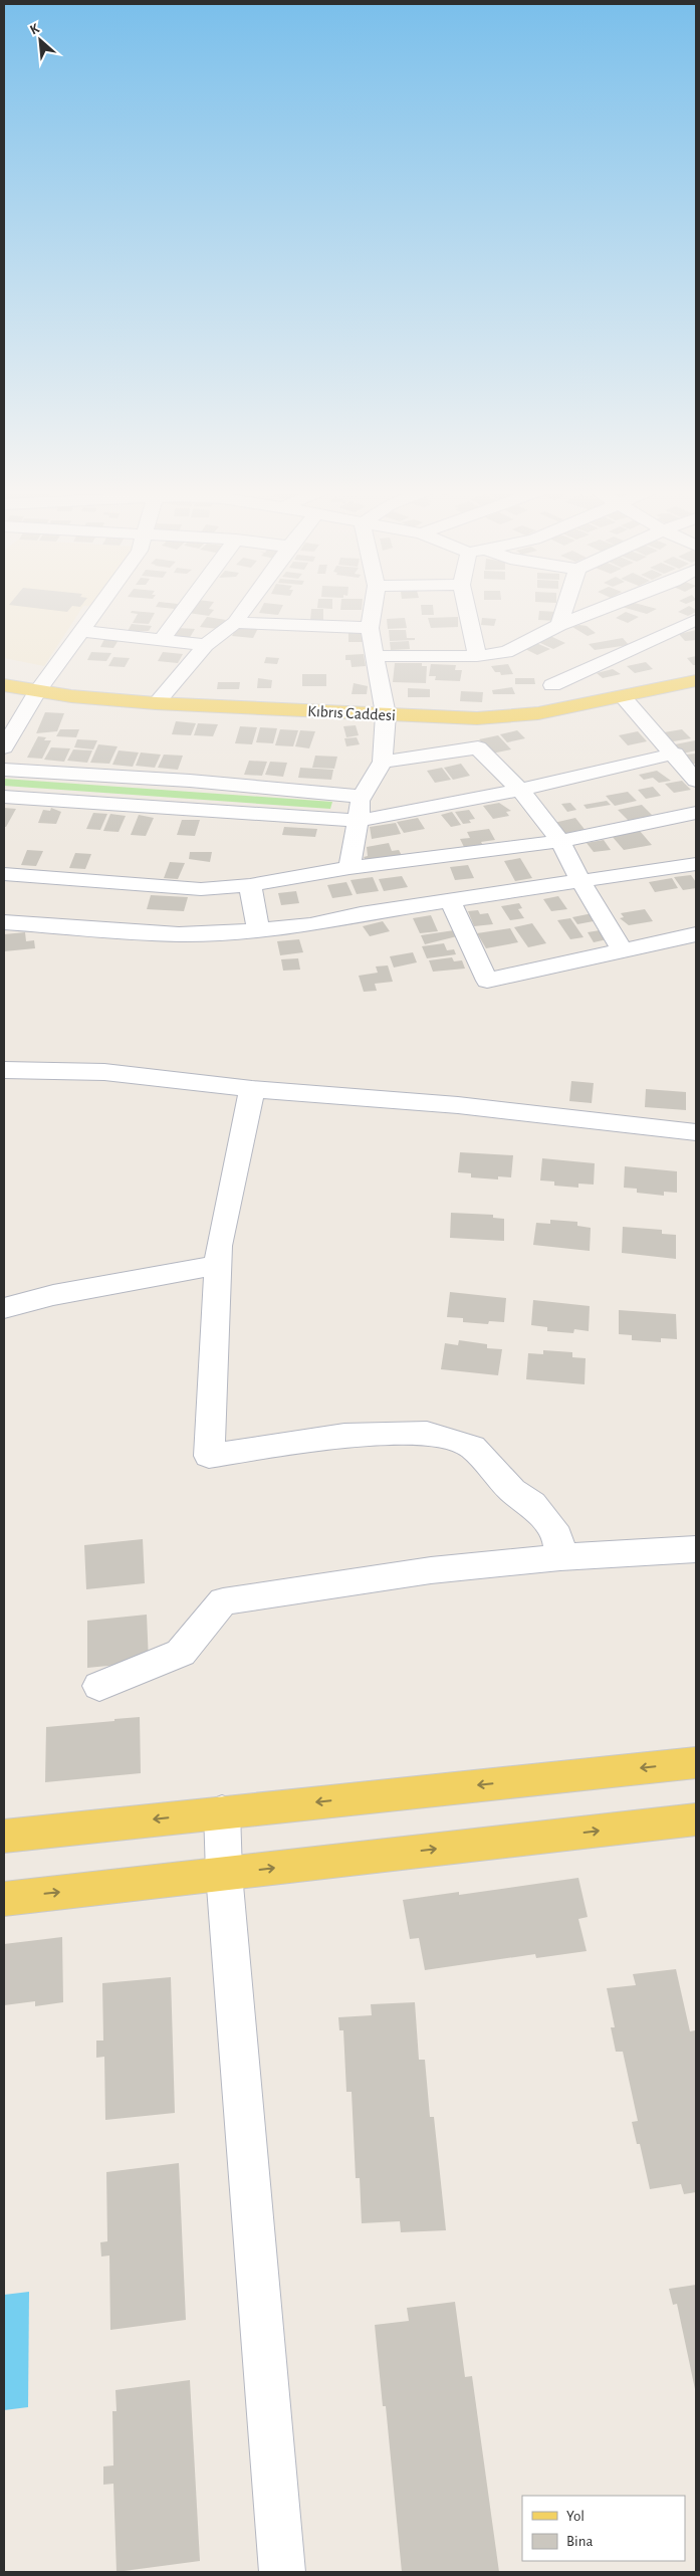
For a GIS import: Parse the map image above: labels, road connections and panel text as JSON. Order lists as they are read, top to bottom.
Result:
{
  "streets": {
    "main road": ["Kıbrıs Caddesi"]
  },
  "legend": ["Yol", "Bina"],
  "north": "top left"
}
